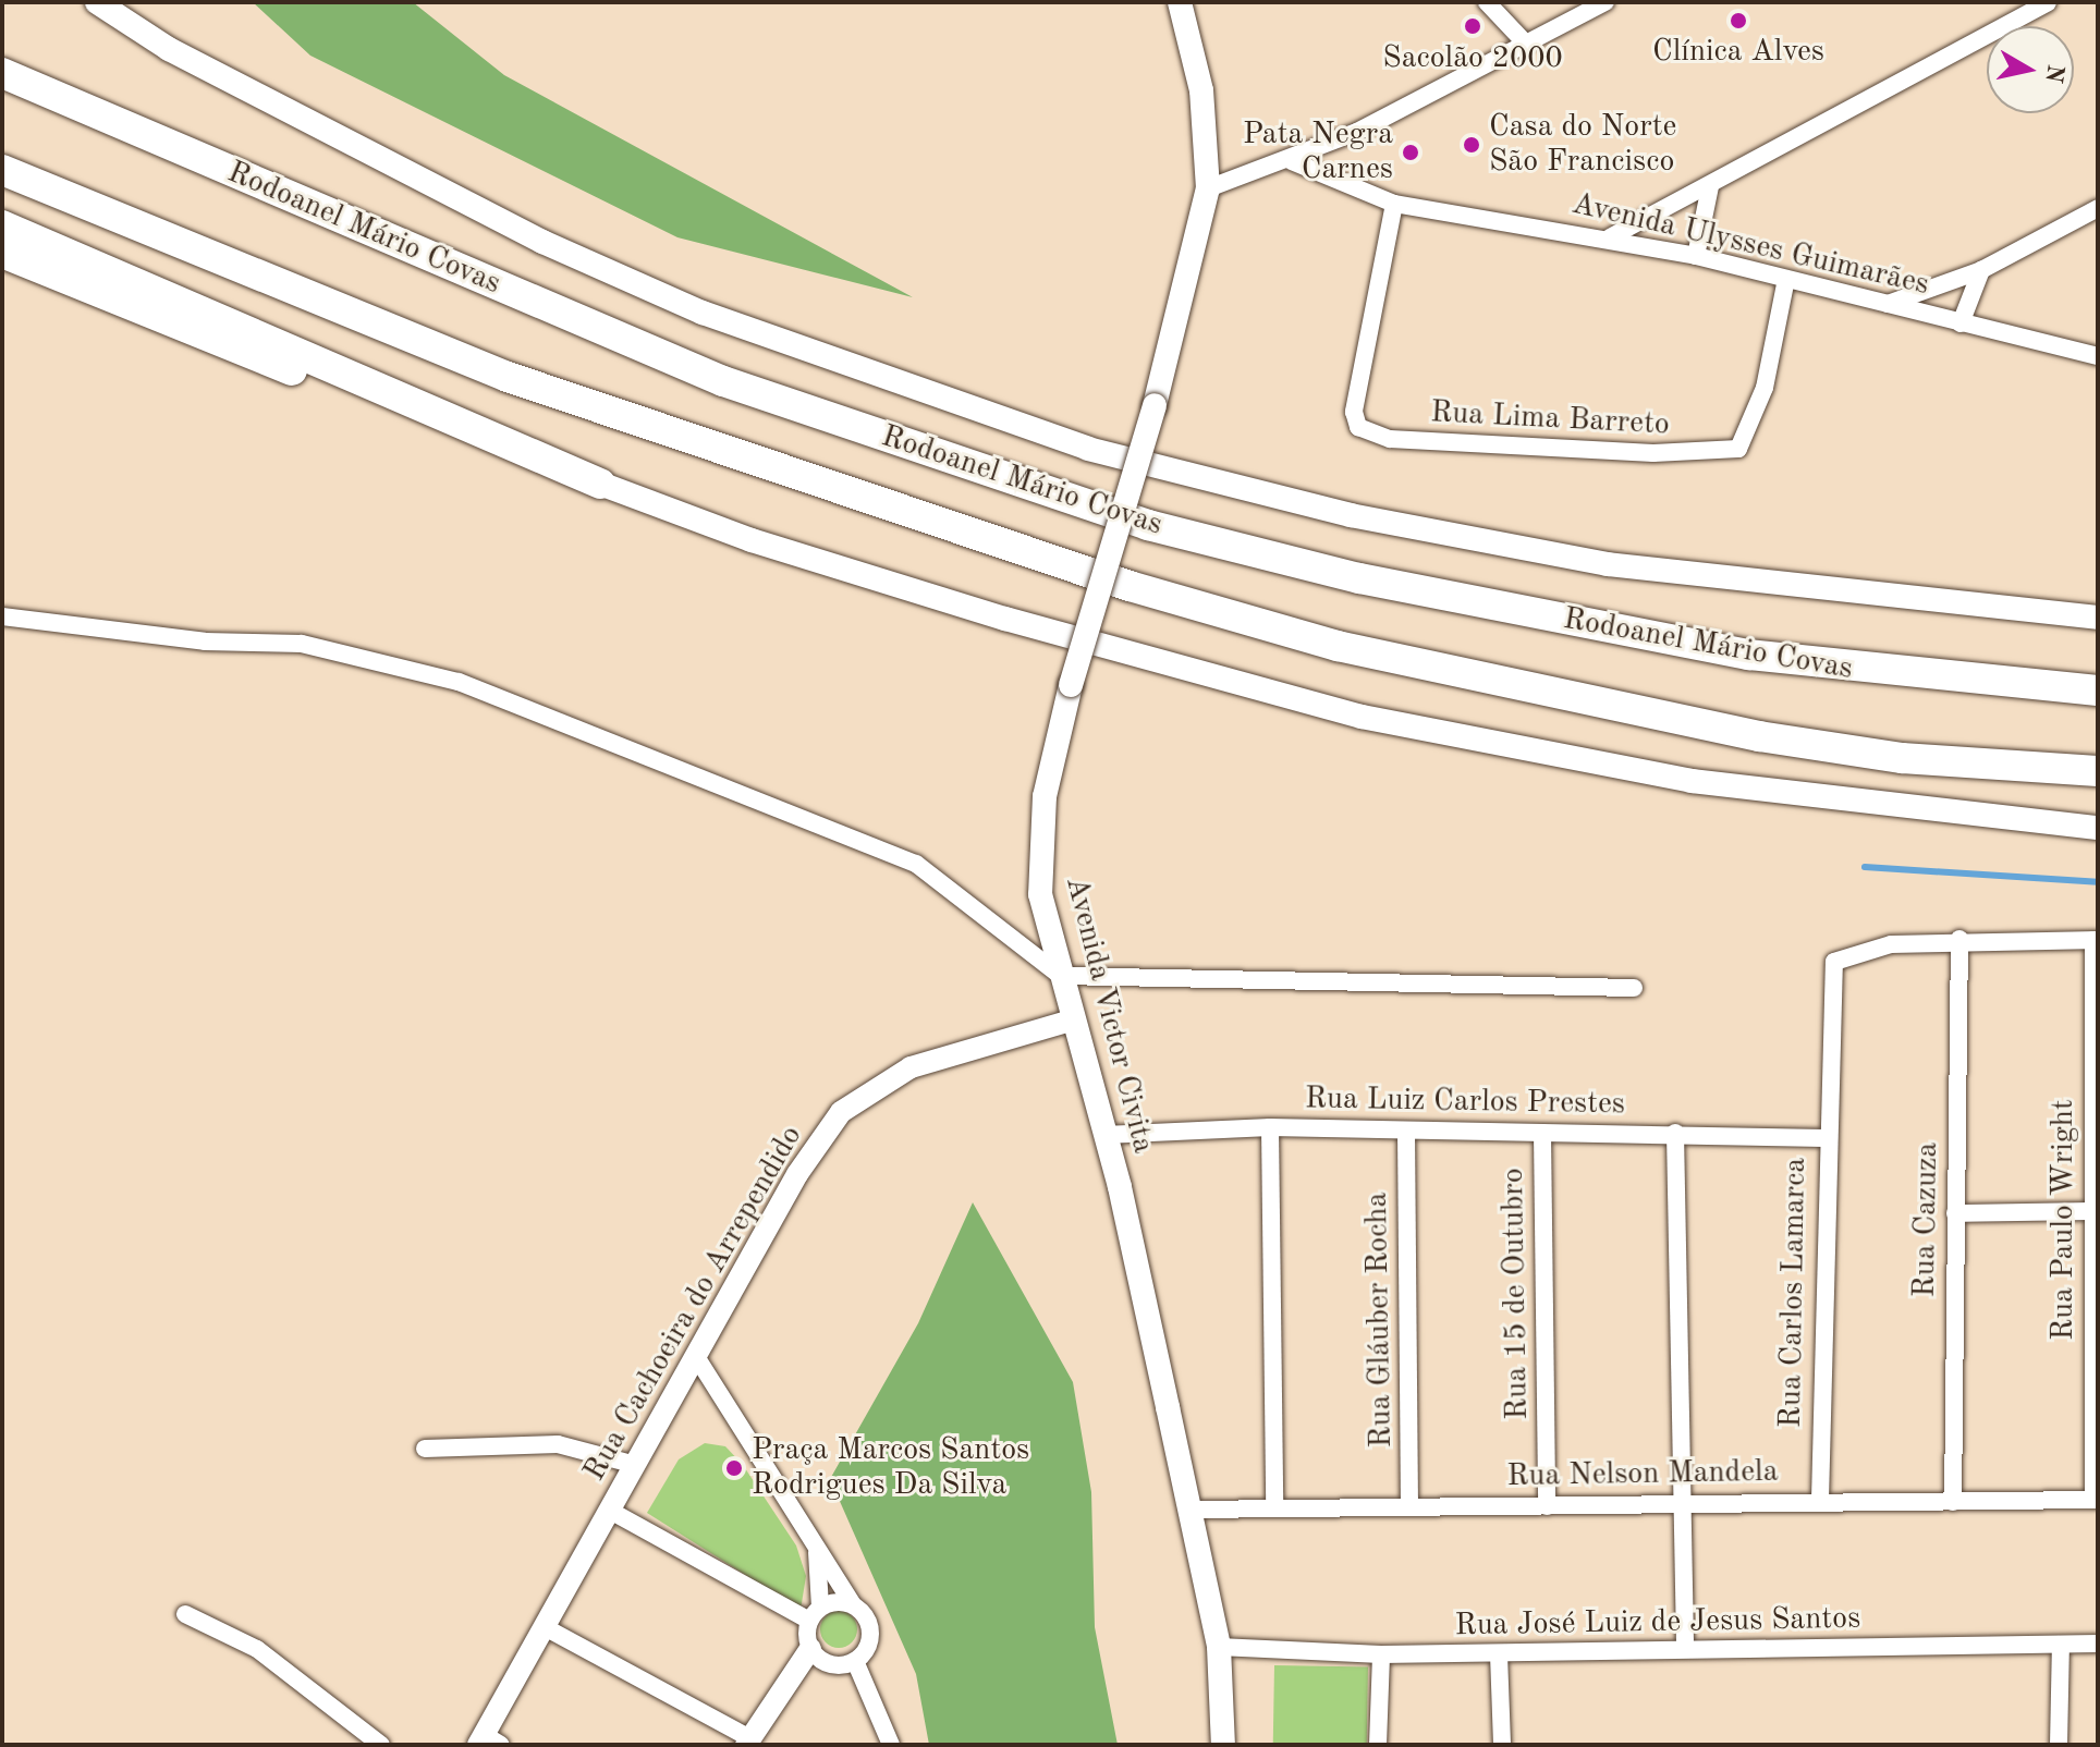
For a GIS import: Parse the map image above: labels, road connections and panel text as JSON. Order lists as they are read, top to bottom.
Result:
{
  "streets": {
    "highway": ["Rodoanel Mário Covas"],
    "main road": ["Avenida Victor Civita"],
    "street": [
      "Avenida Ulysses Guimarães",
      "Rua Lima Barreto",
      "Rua Luiz Carlos Prestes",
      "Rua Cazuza",
      "Rua Paulo Wright",
      "Rua Carlos Lamarca",
      "Rua 15 de Outubro",
      "Rua Cachoeira do Arrependido",
      "Rua Gláuber Rocha",
      "Rua Nelson Mandela",
      "Rua José Luiz de Jesus Santos"
    ]
  },
  "crossings": [
    ["Avenida Ulysses Guimarães", "Rua Lima Barreto"],
    ["Avenida Victor Civita", "Rua Luiz Carlos Prestes"],
    ["Avenida Victor Civita", "Rua Cachoeira do Arrependido"],
    ["Avenida Victor Civita", "Rua Nelson Mandela"],
    ["Avenida Victor Civita", "Rua José Luiz de Jesus Santos"],
    ["Rua Luiz Carlos Prestes", "Rua Carlos Lamarca"],
    ["Rua Luiz Carlos Prestes", "Rua 15 de Outubro"],
    ["Rua Luiz Carlos Prestes", "Rua Gláuber Rocha"],
    ["Rua Cazuza", "Rua Carlos Lamarca"],
    ["Rua Cazuza", "Rua Nelson Mandela"],
    ["Rua Paulo Wright", "Rua Nelson Mandela"],
    ["Rua Carlos Lamarca", "Rua Nelson Mandela"],
    ["Rua 15 de Outubro", "Rua Nelson Mandela"],
    ["Rua Gláuber Rocha", "Rua Nelson Mandela"]
  ],
  "places": [
    "Clínica Alves",
    "Sacolão 2000",
    "Casa do Norte São Francisco",
    "Pata Negra Carnes",
    "Praça Marcos Santos Rodrigues Da Silva"
  ],
  "north": "right"
}
